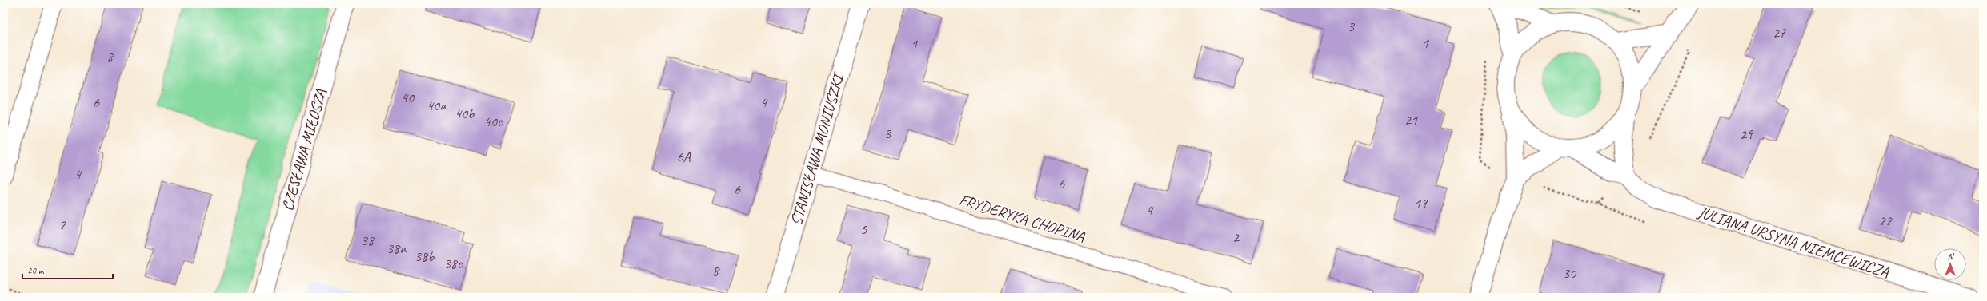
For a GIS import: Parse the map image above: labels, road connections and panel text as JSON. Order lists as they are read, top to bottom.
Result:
{
  "streets": {
    "street": ["CZESŁAWA MIŁOSZA", "STANISŁAWA MONIUSZKI", "JULIANA URSYNA NIEMCEWICZA"],
    "lane": ["FRYDERYKA CHOPINA"]
  },
  "crossings": [
    ["STANISŁAWA MONIUSZKI", "FRYDERYKA CHOPINA"]
  ],
  "house_numbers": [
    "3",
    "27",
    "1",
    "1",
    "8",
    "40",
    "6",
    "4",
    "40a",
    "40b",
    "21",
    "40c",
    "3",
    "29",
    "6A",
    "4",
    "6",
    "6",
    "19",
    "4",
    "22",
    "2",
    "5",
    "2",
    "38",
    "38a",
    "38b",
    "38c",
    "8",
    "30"
  ],
  "scale_bar": "20 m",
  "north": "top"
}
